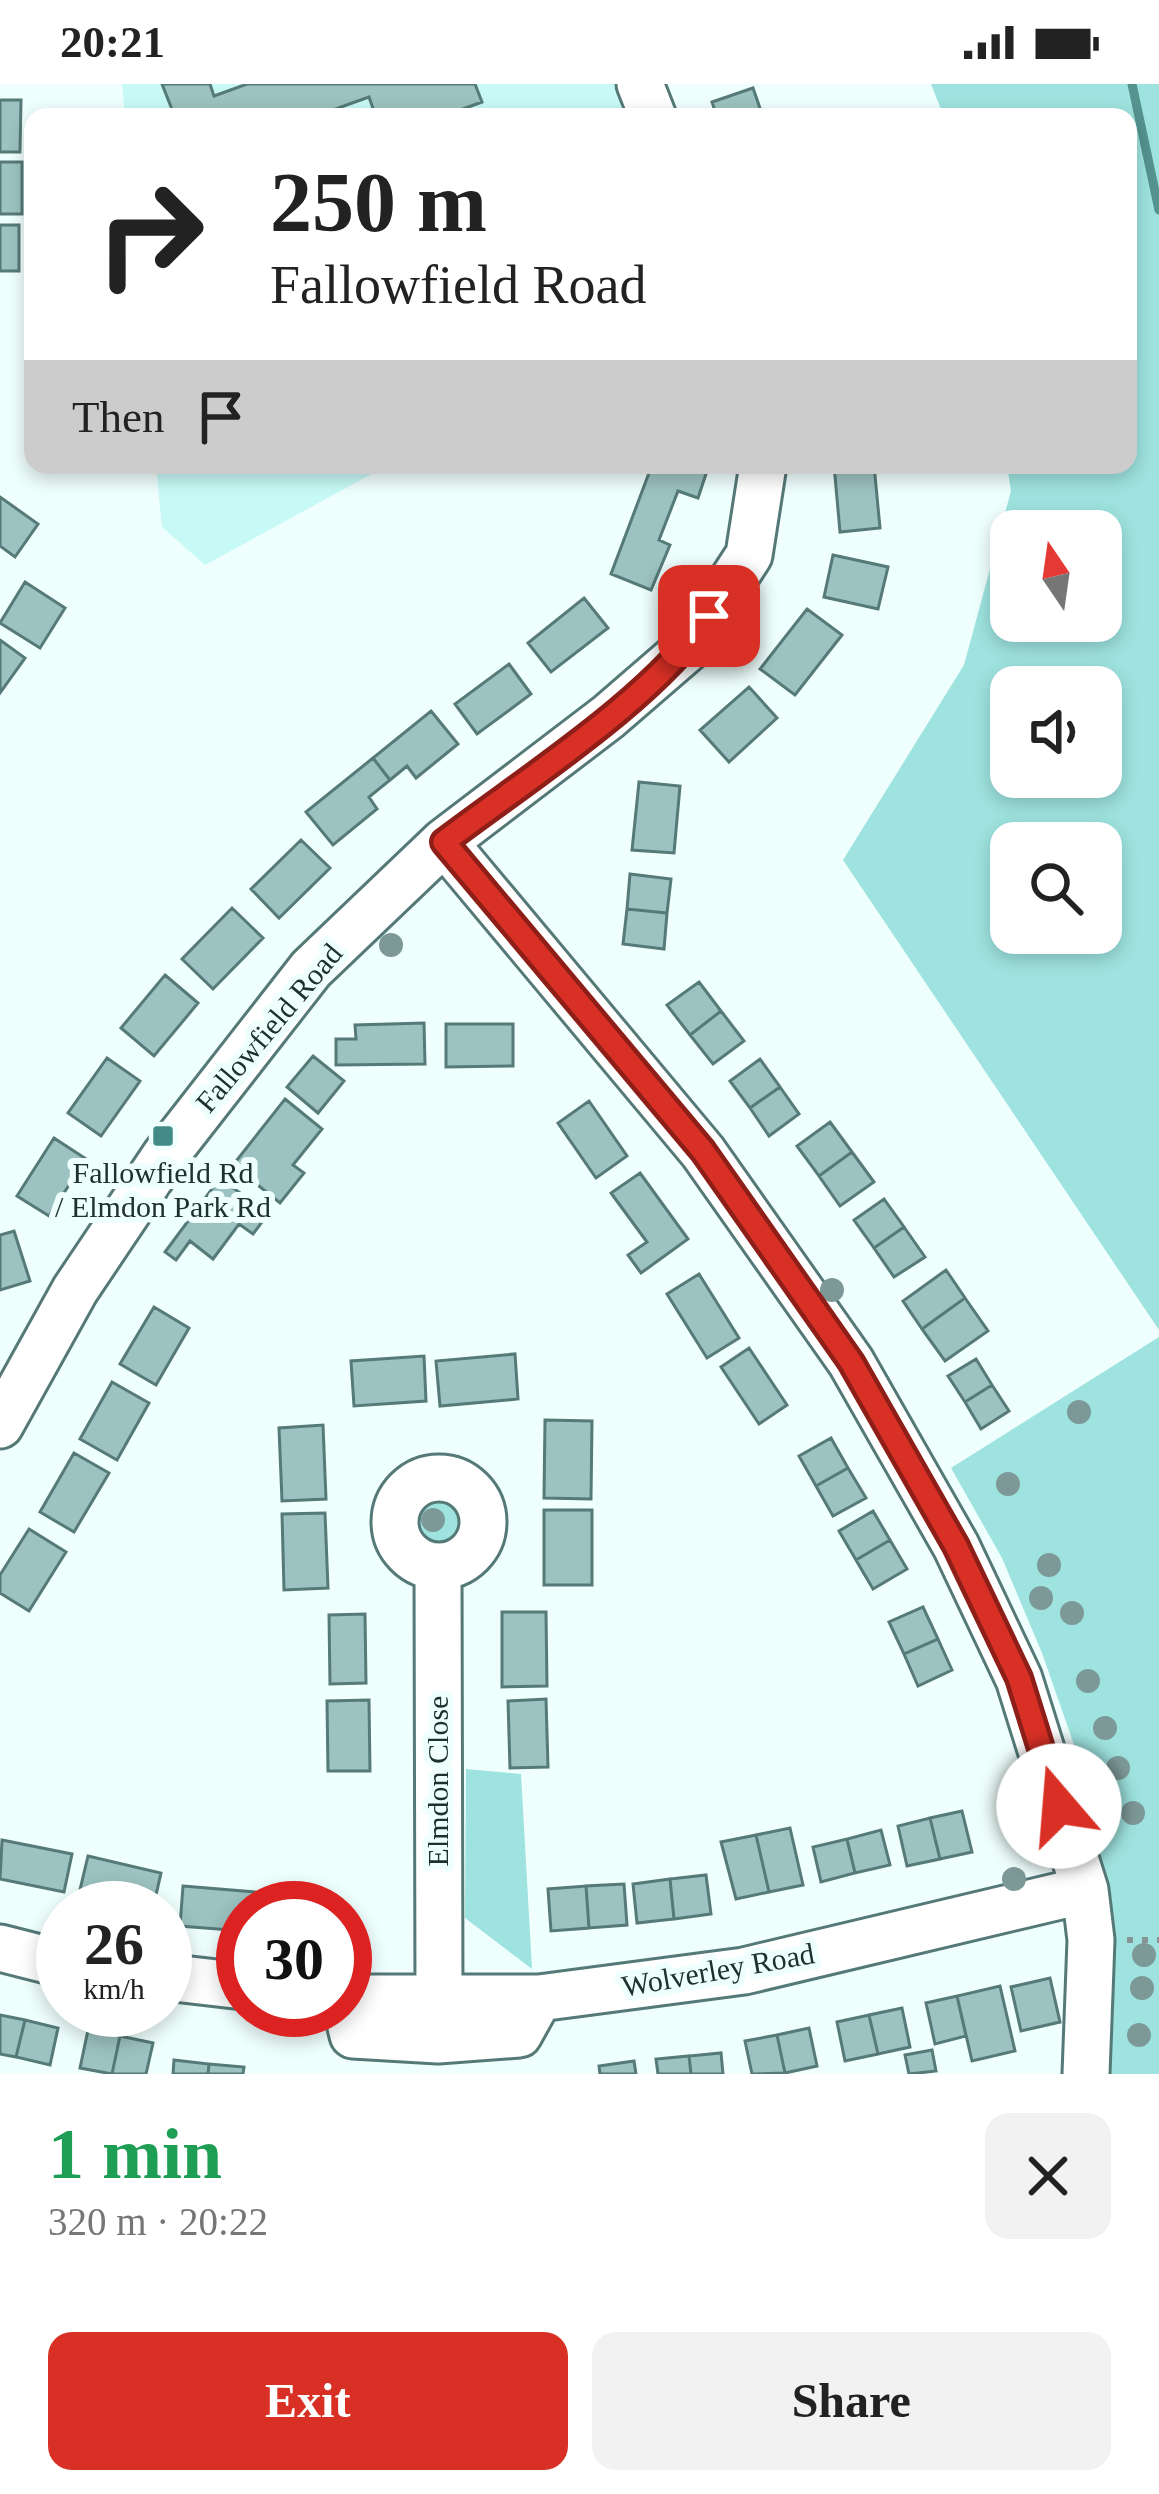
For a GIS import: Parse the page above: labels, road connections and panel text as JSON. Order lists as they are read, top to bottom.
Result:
{
  "streets": {
    "street": ["Fallowfield Road", "Elmdon Close", "Wolverley Road"]
  },
  "crossings": [
    ["Elmdon Close", "Wolverley Road"]
  ],
  "places": {
    "transit": ["Fallowfield Rd / Elmdon Park Rd"]
  },
  "north": "top",
  "page": {
    "status": "20:21",
    "turn": ["250 m", "Fallowfield Road"],
    "then": "Then",
    "speed": "26 km/h",
    "limit": "30",
    "heading": ["1 min", "320 m · 20:22"],
    "buttons": ["Exit", "Share"]
  }
}
